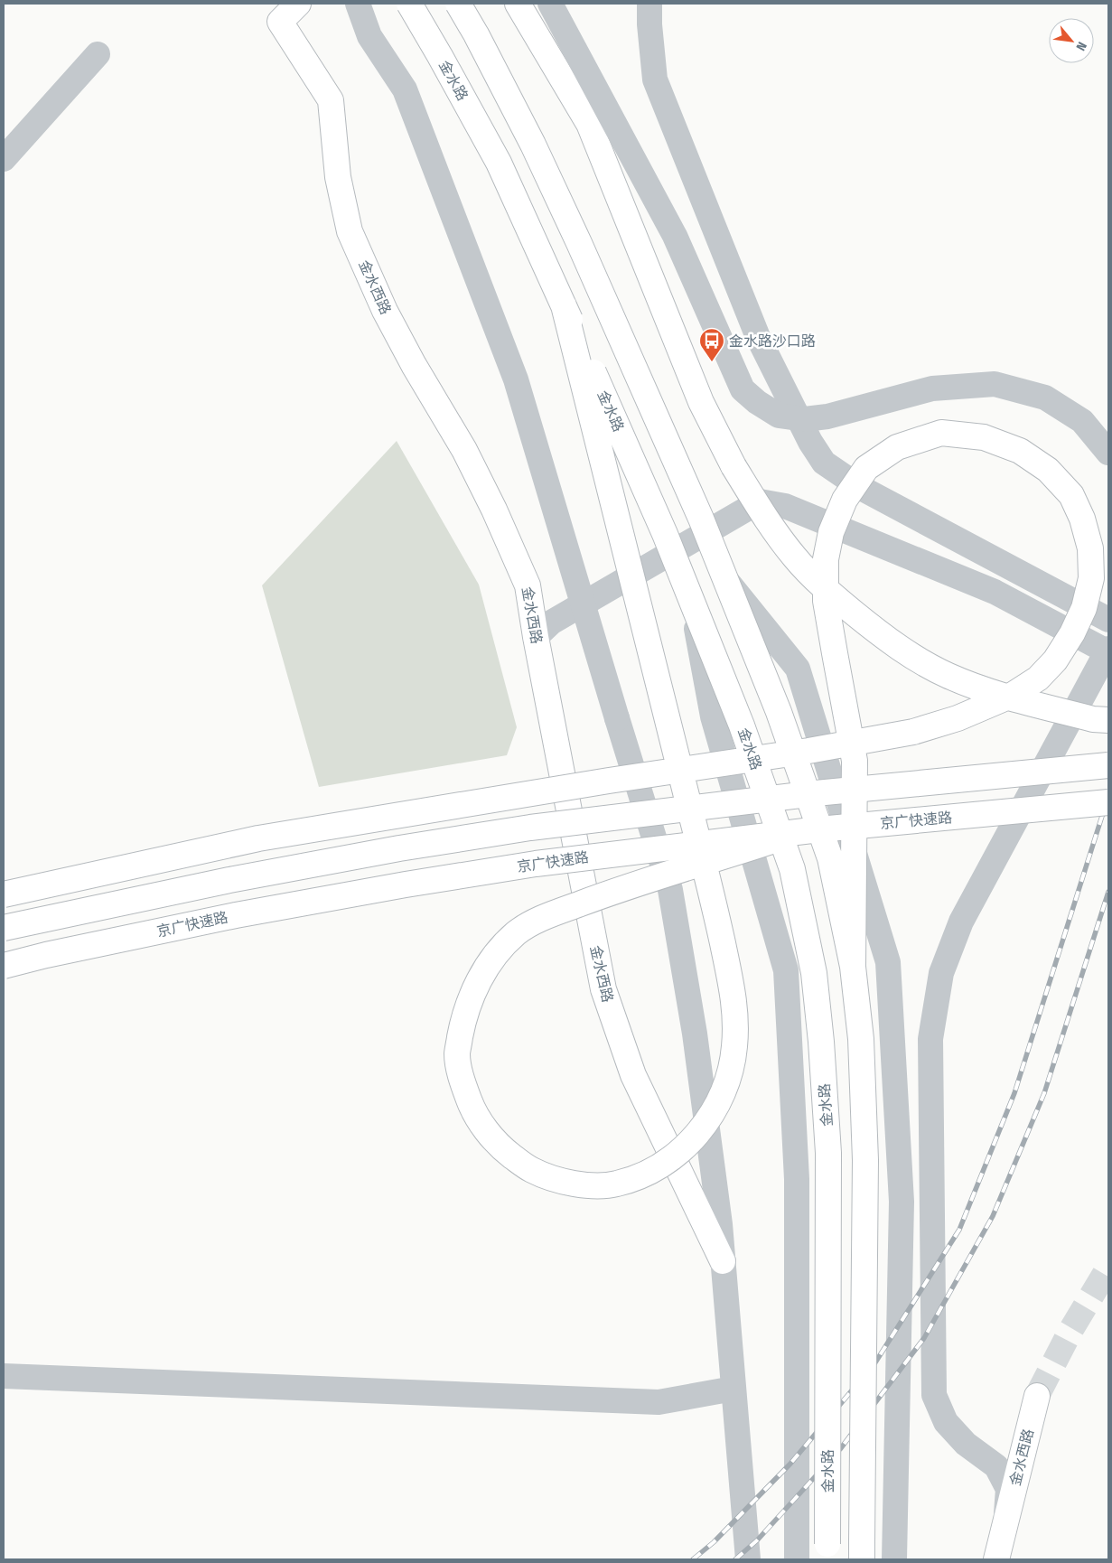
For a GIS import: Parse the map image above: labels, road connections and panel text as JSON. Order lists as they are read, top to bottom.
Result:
{
  "streets": {
    "main road": ["金水路", "金水西路", "京广快速路"]
  },
  "places": {
    "bus stop": ["金水路沙口路"]
  },
  "north": "bottom right"
}
